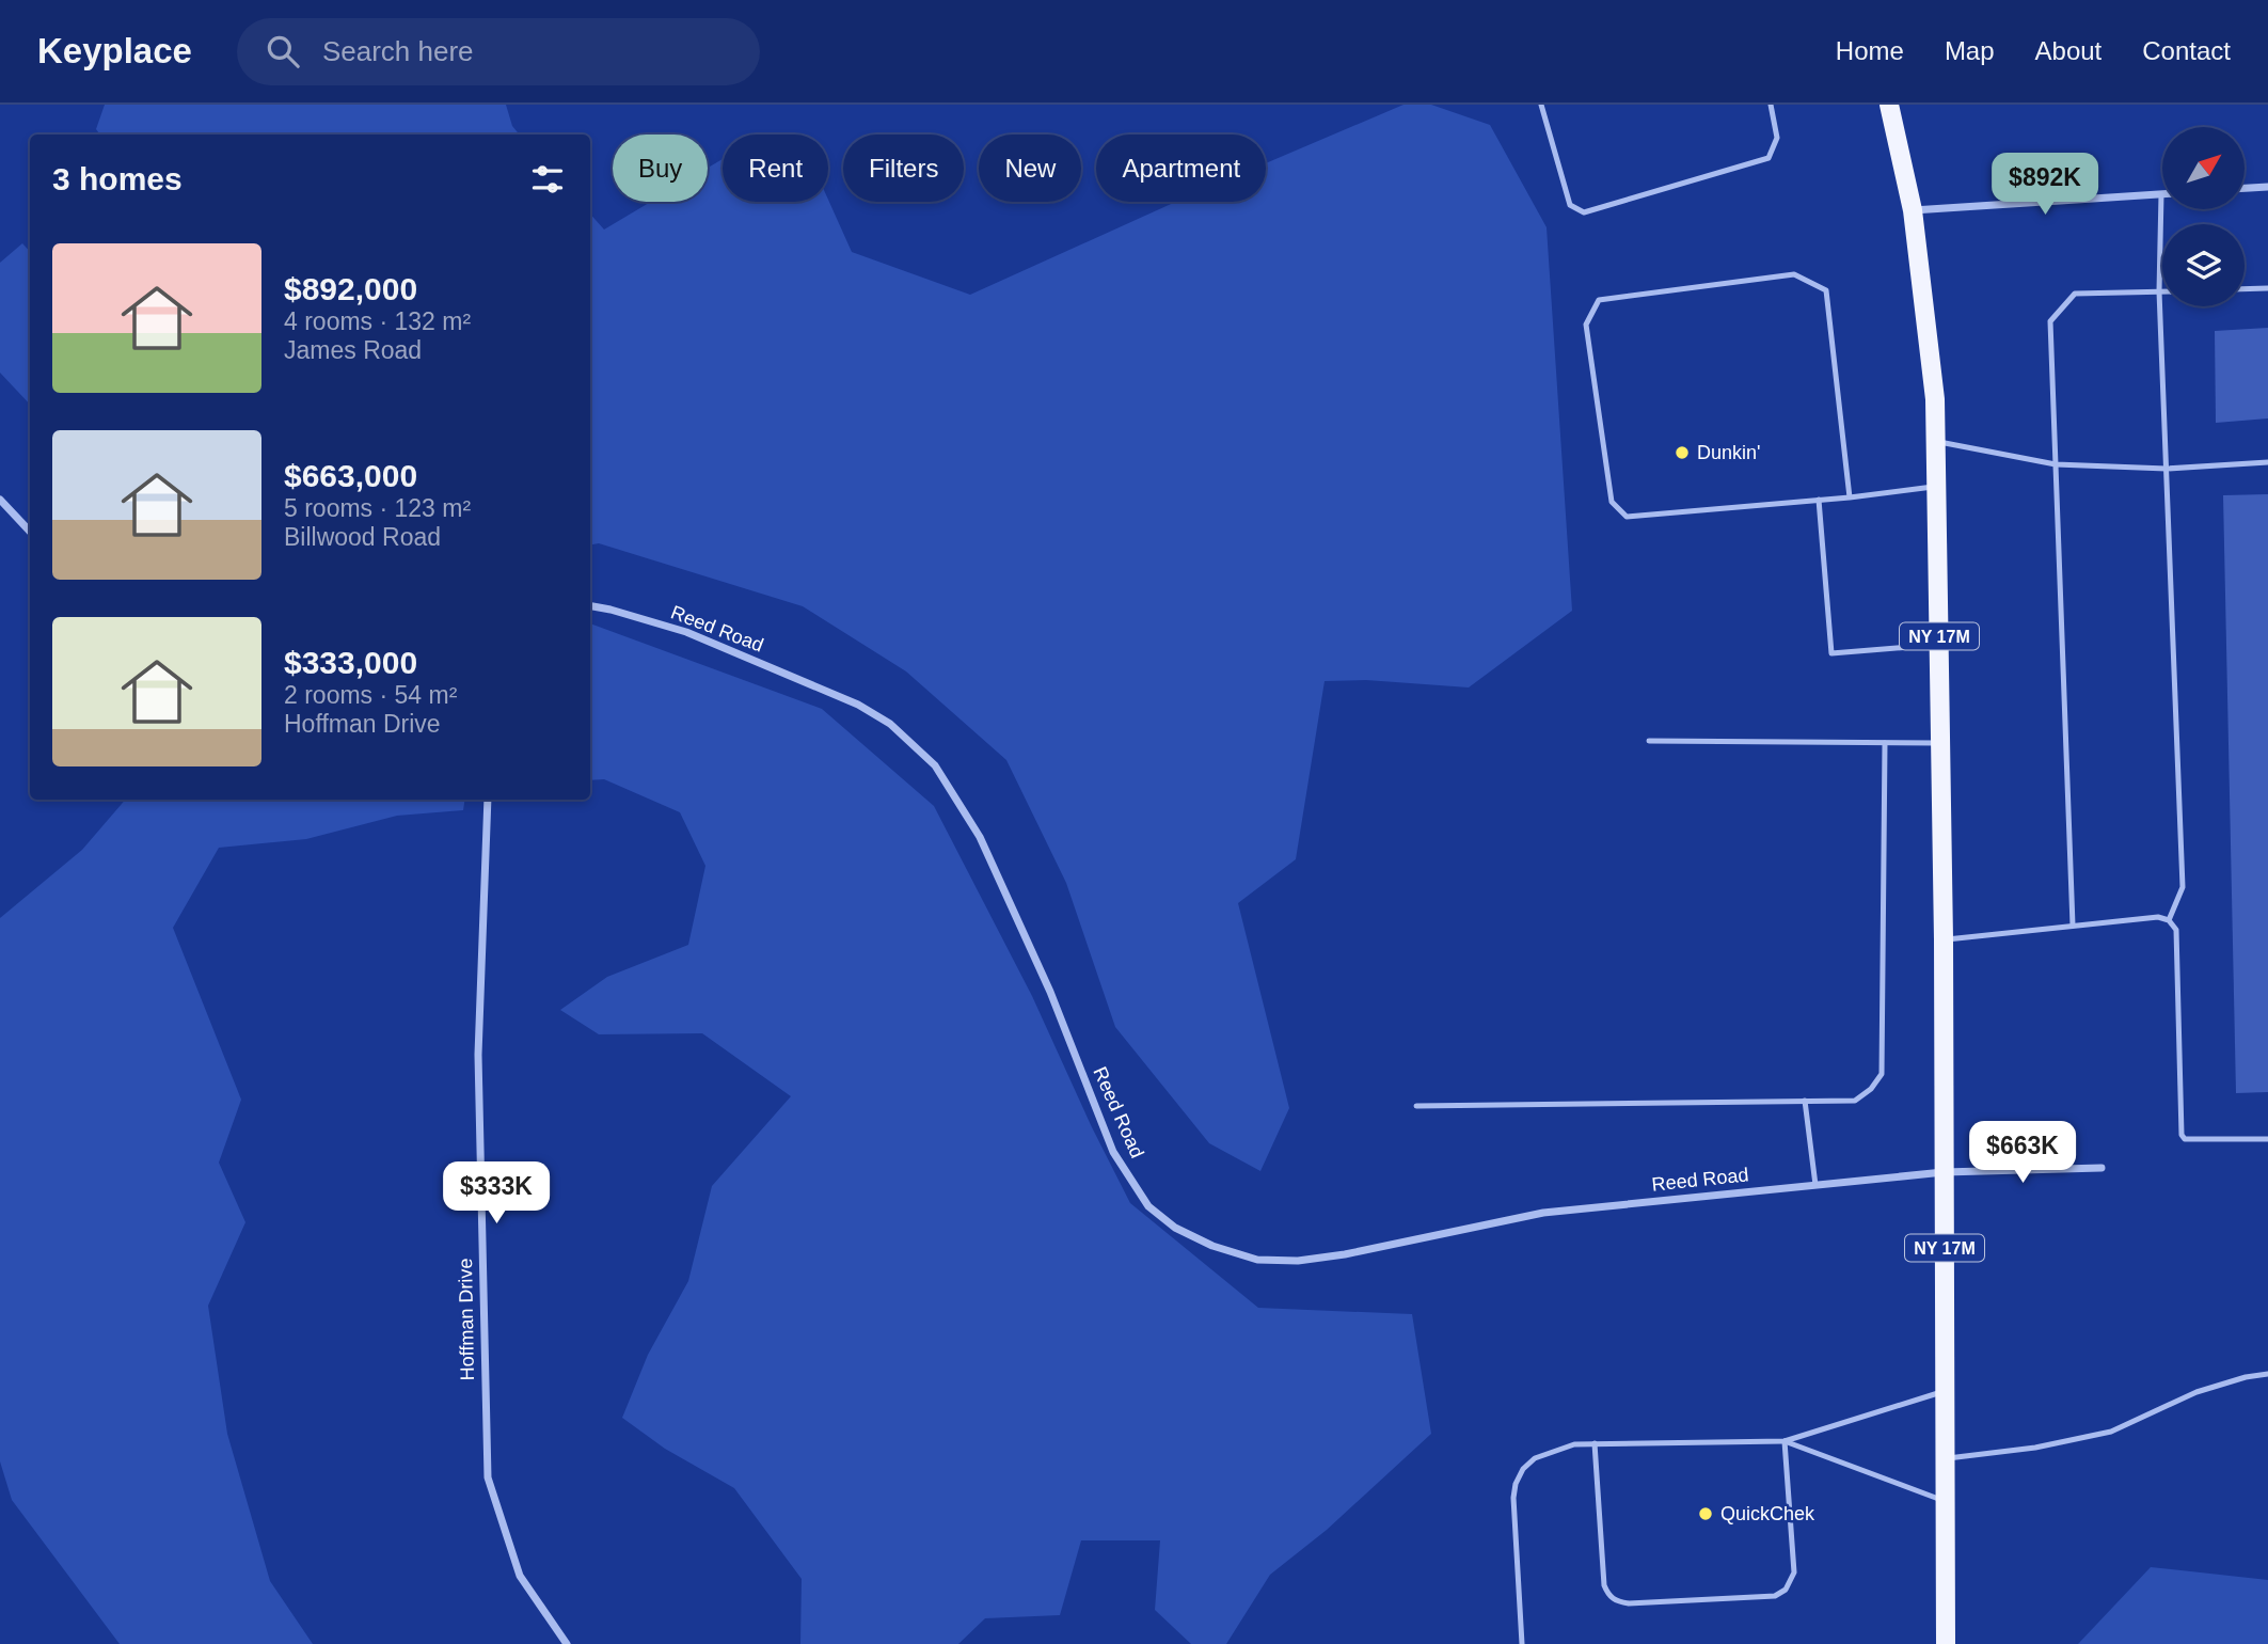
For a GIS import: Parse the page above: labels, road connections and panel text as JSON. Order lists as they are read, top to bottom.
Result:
{
  "streets": {
    "main road": ["NY 17M"],
    "street": ["Reed Road", "Hoffman Drive"]
  },
  "crossings": [
    ["Reed Road", "NY 17M"]
  ],
  "places": ["Dunkin'", "QuickChek"],
  "north": "top right",
  "page": {
    "header": "Keyplace",
    "search": "Search here",
    "nav": [
      "Home",
      "Map",
      "About",
      "Contact"
    ],
    "chip": [
      "Buy",
      "Rent",
      "Filters",
      "New",
      "Apartment"
    ],
    "heading": "3 homes",
    "price": ["$892K", "$663K", "$333K"],
    "list": [
      {
        "name": "$892,000",
        "note": "4 rooms · 132 m² · James Road"
      },
      {
        "name": "$663,000",
        "note": "5 rooms · 123 m² · Billwood Road"
      },
      {
        "name": "$333,000",
        "note": "2 rooms · 54 m² · Hoffman Drive"
      }
    ]
  }
}
